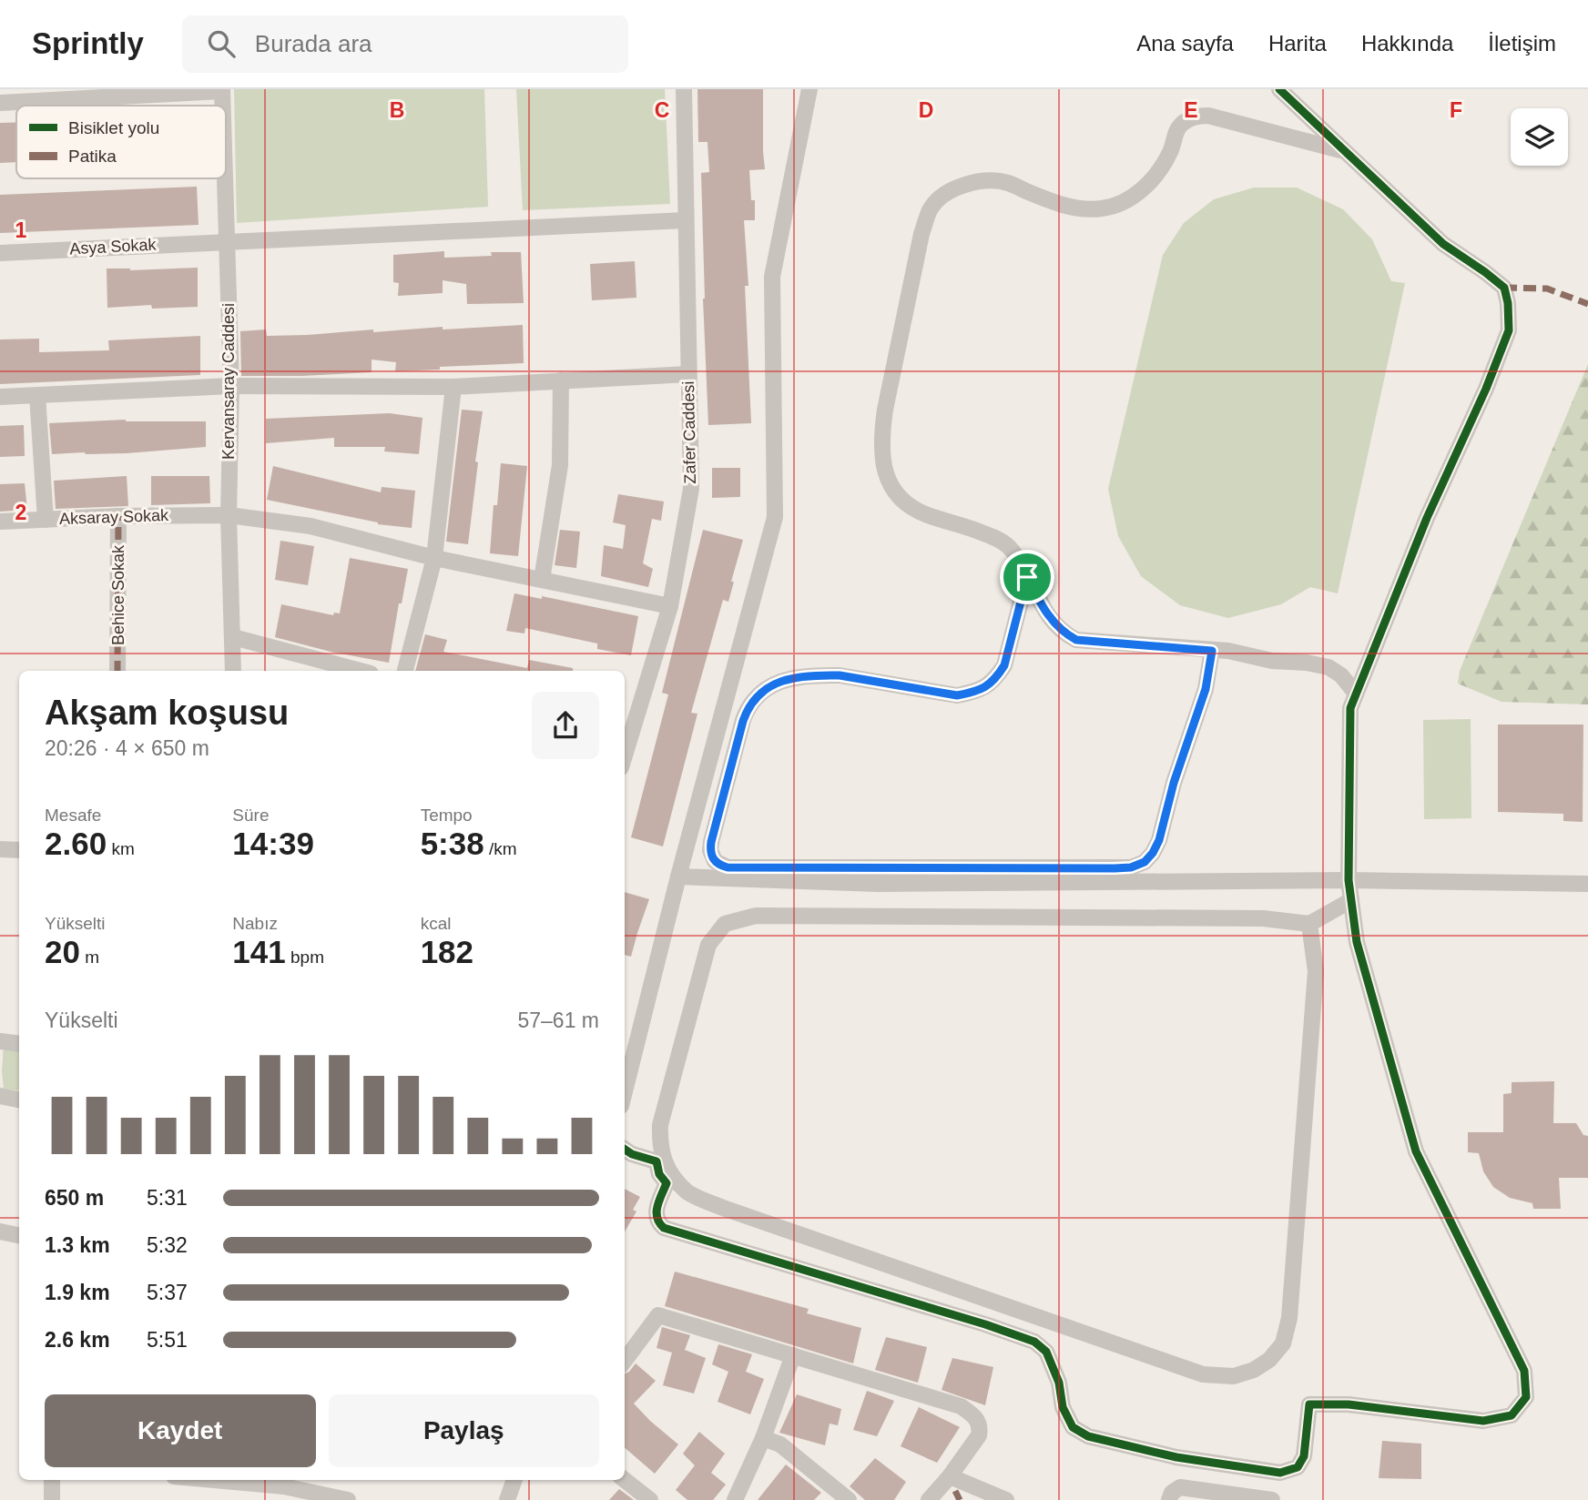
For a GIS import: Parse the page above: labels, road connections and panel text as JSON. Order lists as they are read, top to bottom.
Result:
{
  "streets": {
    "street": [
      "Asya Sokak",
      "Kervansaray Caddesi",
      "Zafer Caddesi",
      "Aksaray Sokak",
      "Behice Sokak"
    ]
  },
  "crossings": [
    ["Asya Sokak", "Kervansaray Caddesi"],
    ["Asya Sokak", "Zafer Caddesi"],
    ["Kervansaray Caddesi", "Aksaray Sokak"],
    ["Zafer Caddesi", "Aksaray Sokak"],
    ["Aksaray Sokak", "Behice Sokak"]
  ],
  "legend": ["Bisiklet yolu", "Patika"],
  "page": {
    "header": "Sprintly",
    "search": "Burada ara",
    "nav": [
      "Ana sayfa",
      "Harita",
      "Hakkında",
      "İletişim"
    ],
    "heading": ["Akşam koşusu", "20:26 · 4 × 650 m"],
    "stats": [
      ["Mesafe", "2.60 km"],
      ["Süre", "14:39"],
      ["Tempo", "5:38 /km"],
      ["Yükselti", "20 m"],
      ["Nabız", "141 bpm"],
      ["kcal", "182"]
    ],
    "chart": ["Yükselti", "57–61 m"],
    "list": [
      {
        "name": "650 m",
        "note": "5:31"
      },
      {
        "name": "1.3 km",
        "note": "5:32"
      },
      {
        "name": "1.9 km",
        "note": "5:37"
      },
      {
        "name": "2.6 km",
        "note": "5:51"
      }
    ],
    "buttons": ["Kaydet", "Paylaş"]
  },
  "grid": {
    "columns": [
      "B",
      "C",
      "D",
      "E",
      "F"
    ],
    "rows": ["1", "2"]
  }
}
